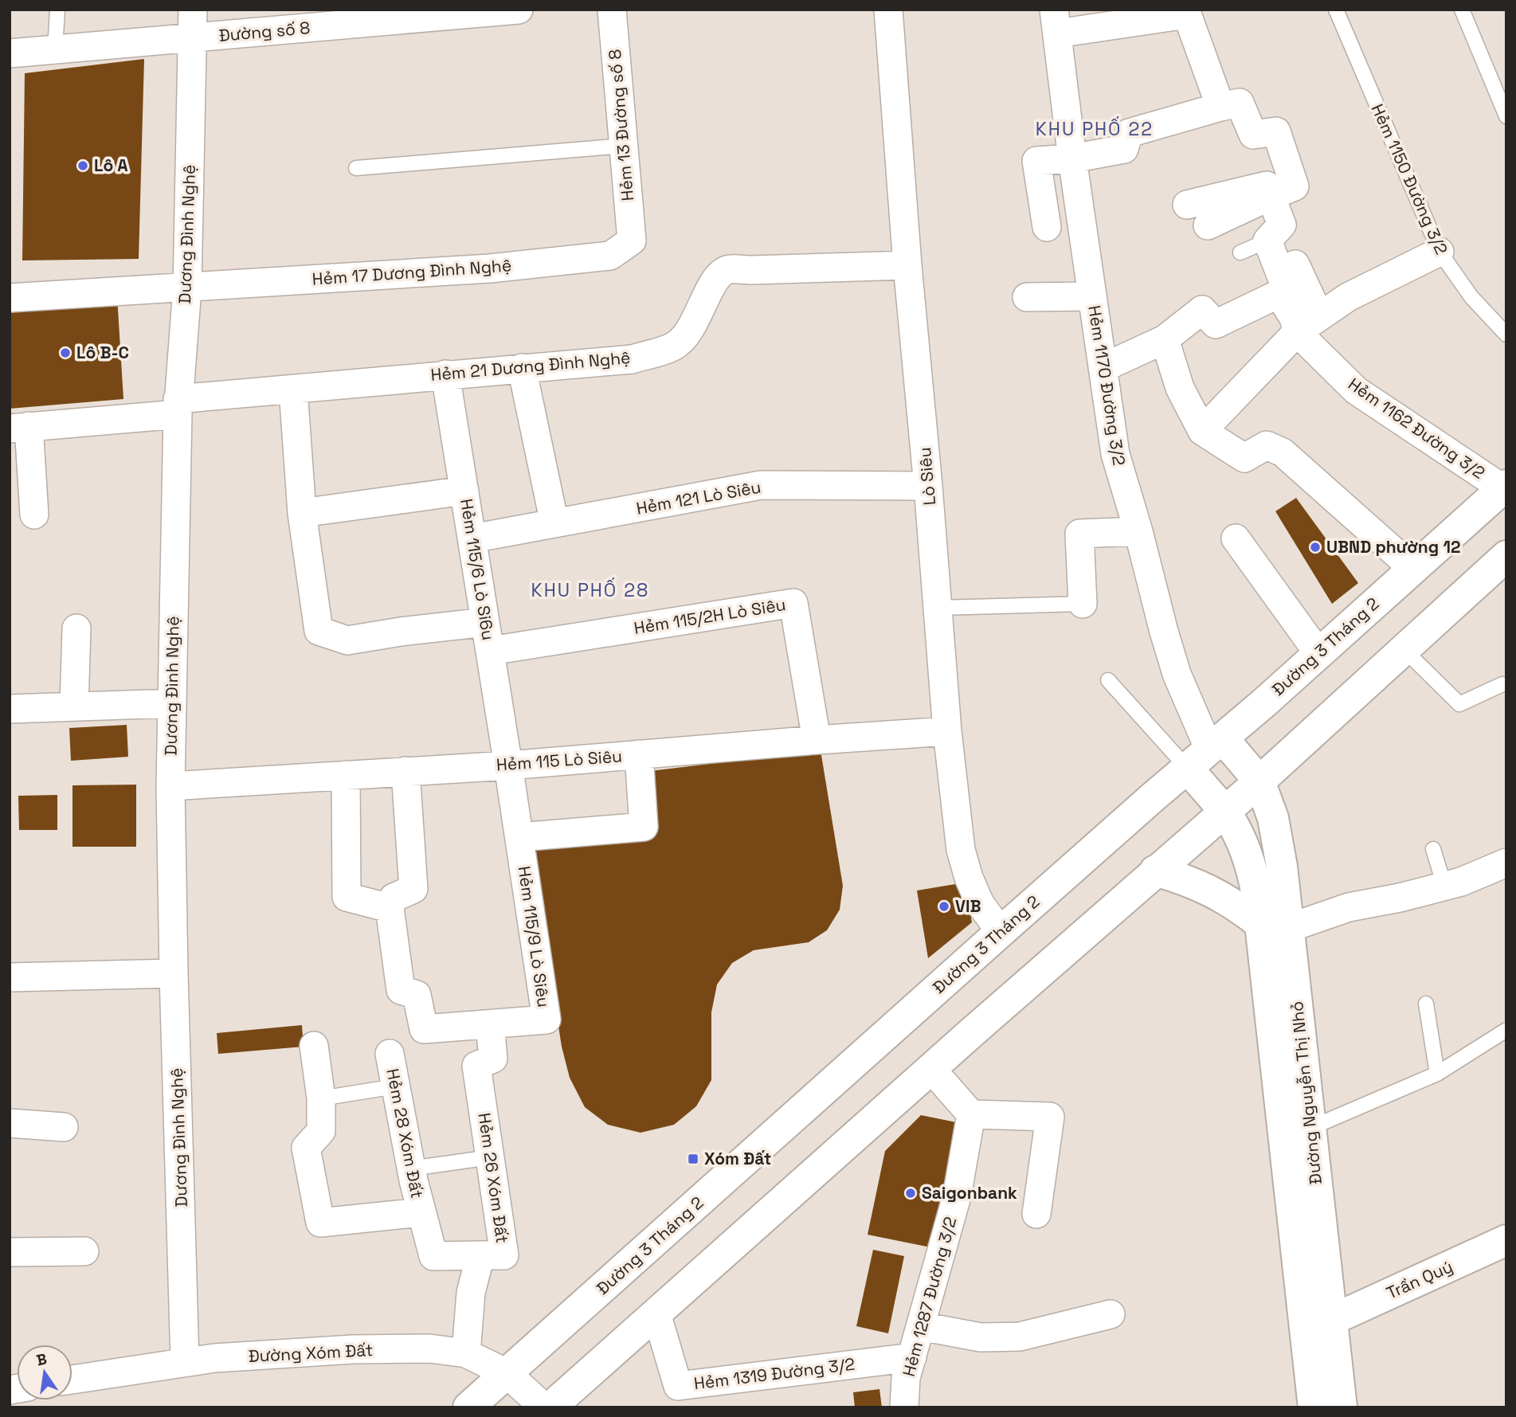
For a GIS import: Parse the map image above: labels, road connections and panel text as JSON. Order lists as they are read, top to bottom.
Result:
{
  "streets": {
    "main road": ["Đường 3 Tháng 2", "Đường Nguyễn Thị Nhỏ", "Trần Quý"],
    "street": [
      "Đường số 8",
      "Hẻm 13 Đường số 8",
      "Dương Đình Nghệ",
      "Hẻm 17 Dương Đình Nghệ",
      "Hẻm 21 Dương Đình Nghệ",
      "Hẻm 1170 Đường 3/2",
      "Hẻm 1162 Đường 3/2",
      "Lò Siêu",
      "Hẻm 121 Lò Siêu",
      "Hẻm 115/6 Lò Si6u",
      "Hẻm 115/2H Lò Siêu",
      "Hẻm 115 Lò Siêu",
      "Hẻm 115/9 Lò Siêu",
      "Hẻm 28 Xóm Đất",
      "Hẻm 26 Xóm Đất",
      "Hẻm 1287 Đường 3/2",
      "Đường Xóm Đất",
      "Hẻm 1319 Đường 3/2"
    ],
    "lane": ["Hẻm 1150 Đường 3/2"]
  },
  "crossings": [
    ["Đường số 8", "Dương Đình Nghệ"],
    ["Hẻm 13 Đường số 8", "Hẻm 17 Dương Đình Nghệ"],
    ["Dương Đình Nghệ", "Hẻm 17 Dương Đình Nghệ"],
    ["Dương Đình Nghệ", "Hẻm 21 Dương Đình Nghệ"],
    ["Dương Đình Nghệ", "Hẻm 115 Lò Siêu"],
    ["Dương Đình Nghệ", "Đường Xóm Đất"],
    ["Hẻm 21 Dương Đình Nghệ", "Lò Siêu"],
    ["Hẻm 21 Dương Đình Nghệ", "Hẻm 115/6 Lò Si6u"],
    ["Hẻm 1170 Đường 3/2", "Đường 3 Tháng 2"],
    ["Hẻm 1170 Đường 3/2", "Đường Nguyễn Thị Nhỏ"],
    ["Hẻm 1162 Đường 3/2", "Đường 3 Tháng 2"],
    ["Lò Siêu", "Hẻm 121 Lò Siêu"],
    ["Lò Siêu", "Đường 3 Tháng 2"],
    ["Lò Siêu", "Hẻm 115 Lò Siêu"],
    ["Hẻm 121 Lò Siêu", "Hẻm 115/6 Lò Si6u"],
    ["Hẻm 115/6 Lò Si6u", "Hẻm 115/2H Lò Siêu"],
    ["Hẻm 115/6 Lò Si6u", "Hẻm 115 Lò Siêu"],
    ["Hẻm 115/6 Lò Si6u", "Hẻm 115/9 Lò Siêu"],
    ["Hẻm 115/2H Lò Siêu", "Hẻm 115 Lò Siêu"],
    ["Đường 3 Tháng 2", "Đường Nguyễn Thị Nhỏ"],
    ["Đường 3 Tháng 2", "Đường Xóm Đất"],
    ["Hẻm 115 Lò Siêu", "Hẻm 115/9 Lò Siêu"],
    ["Hẻm 115/9 Lò Siêu", "Hẻm 26 Xóm Đất"],
    ["Đường Nguyễn Thị Nhỏ", "Trần Quý"],
    ["Hẻm 28 Xóm Đất", "Hẻm 26 Xóm Đất"],
    ["Hẻm 26 Xóm Đất", "Đường Xóm Đất"],
    ["Hẻm 1287 Đường 3/2", "Hẻm 1319 Đường 3/2"]
  ],
  "districts": ["KHU PHỐ 22", "KHU PHỐ 28"],
  "places": {
    "other": [
      "Lô A",
      "Lô B-C",
      "UBND phường 12",
      "VIB",
      "Saigonbank"
    ],
    "transit": ["Xóm Đất"]
  },
  "north": "top"
}
